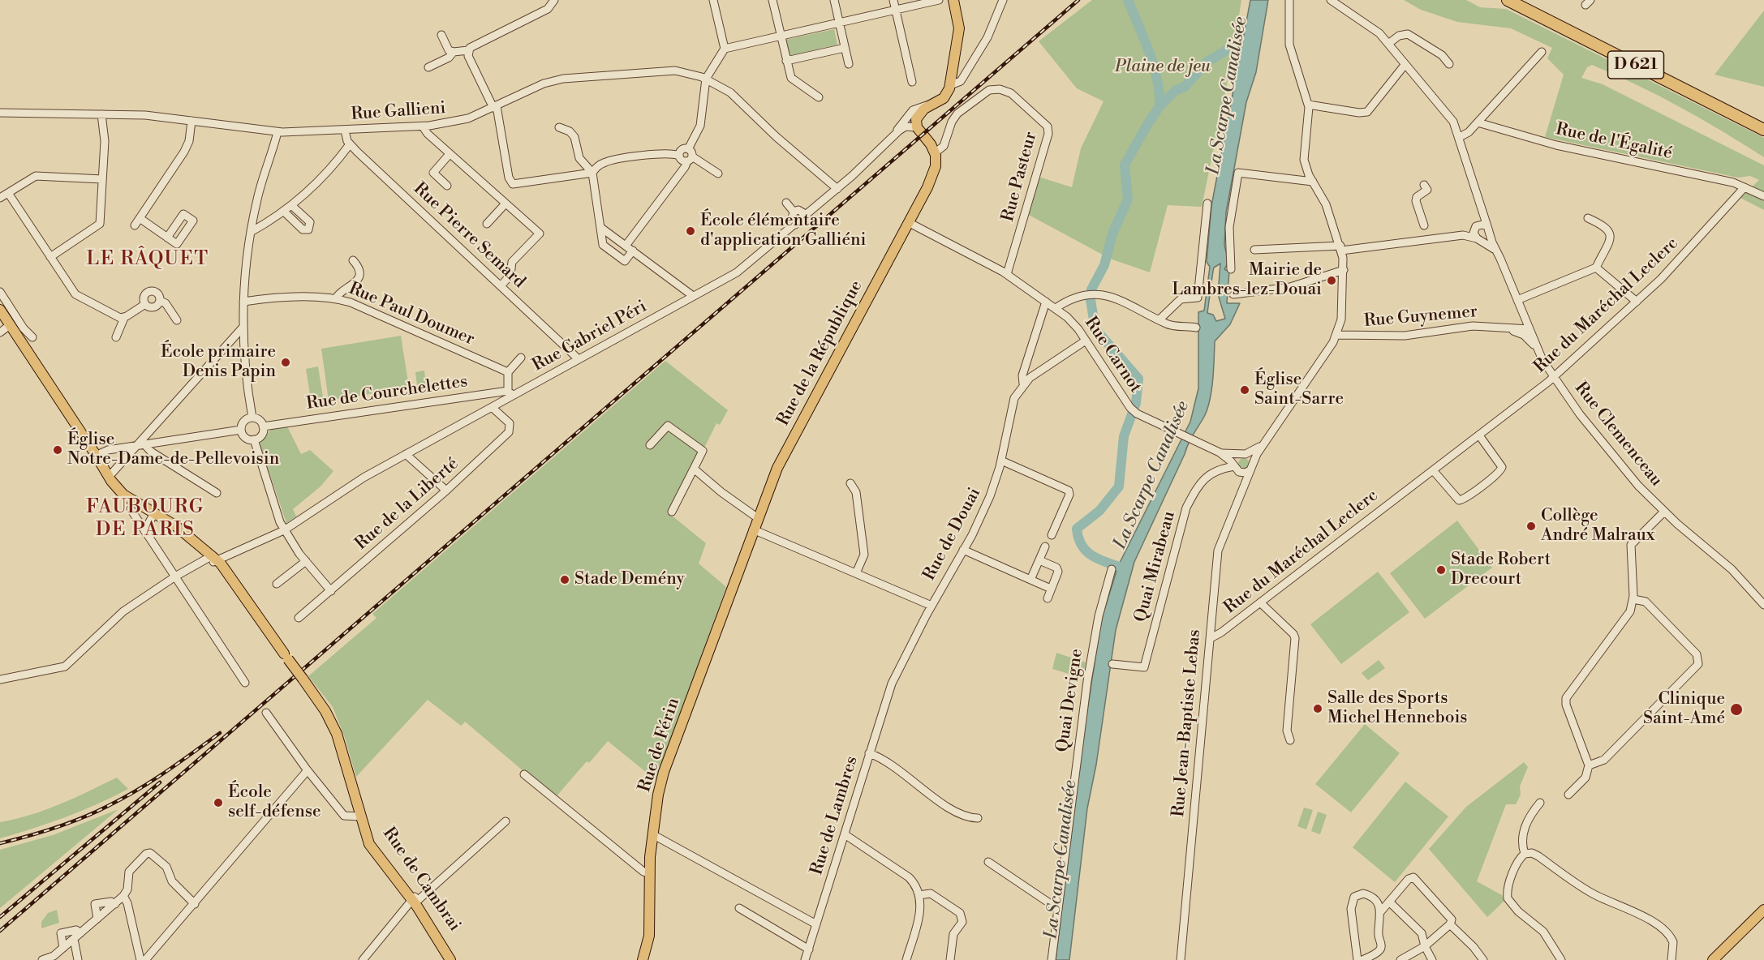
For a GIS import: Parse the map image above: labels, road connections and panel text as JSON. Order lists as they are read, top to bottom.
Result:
{
  "streets": {
    "highway": ["D 621"],
    "main road": ["Rue de la République", "Rue de Férin", "Rue de Cambrai"],
    "street": [
      "Rue Gallieni",
      "Rue de l'Égalité",
      "Rue Pasteur",
      "Rue Pierre Semard",
      "Rue du Maréchal Leclerc",
      "Rue Paul Doumer",
      "Rue Guynemer",
      "Rue Gabriel Péri",
      "Rue Carnot",
      "Rue de Courchelettes",
      "Rue Clemenceau",
      "Rue de la Liberté",
      "Rue de Douai",
      "Quai Mirabeau",
      "Quai Devigne",
      "Rue Jean-Baptiste Lebas",
      "Rue de Lambres"
    ]
  },
  "crossings": [
    ["Rue Gallieni", "Rue Pierre Semard"],
    ["Rue Gallieni", "Rue Gabriel Péri"],
    ["Rue de l'Égalité", "Rue du Maréchal Leclerc"],
    ["Rue Pasteur", "Rue de la République"],
    ["Rue Pasteur", "Rue Carnot"],
    ["Rue Pierre Semard", "Rue Gabriel Péri"],
    ["Rue du Maréchal Leclerc", "Rue Clemenceau"],
    ["Rue du Maréchal Leclerc", "Rue Jean-Baptiste Lebas"],
    ["Rue Guynemer", "Rue Clemenceau"],
    ["Rue Guynemer", "Rue Jean-Baptiste Lebas"],
    ["Rue Gabriel Péri", "Rue de Courchelettes"],
    ["Rue Gabriel Péri", "Rue de la Liberté"],
    ["Rue Gabriel Péri", "Rue de Cambrai"],
    ["Rue de la République", "Rue Carnot"],
    ["Rue de la République", "Rue de Férin"],
    ["Rue Carnot", "Rue de Douai"],
    ["Rue Carnot", "Quai Mirabeau"],
    ["Rue Carnot", "Rue Jean-Baptiste Lebas"],
    ["Rue de Douai", "Rue de Lambres"],
    ["Quai Mirabeau", "Rue Jean-Baptiste Lebas"]
  ],
  "districts": ["LE RÂQUET", "FAUBOURG DE PARIS"],
  "water": ["La Scarpe Canalisée"],
  "parks": ["Plaine de jeu"],
  "places": [
    "École élémentaire d'application Galliéni",
    "Mairie de Lambres-lez-Douai",
    "École primaire Denis Papin",
    "Église Saint-Sarre",
    "Église Notre-Dame-de-Pellevoisin",
    "Collège André Malraux",
    "Stade Robert Drecourt",
    "Stade Demény",
    "Salle des Sports Michel Hennebois",
    "Clinique Saint-Amé",
    "École self-défense"
  ]
}
